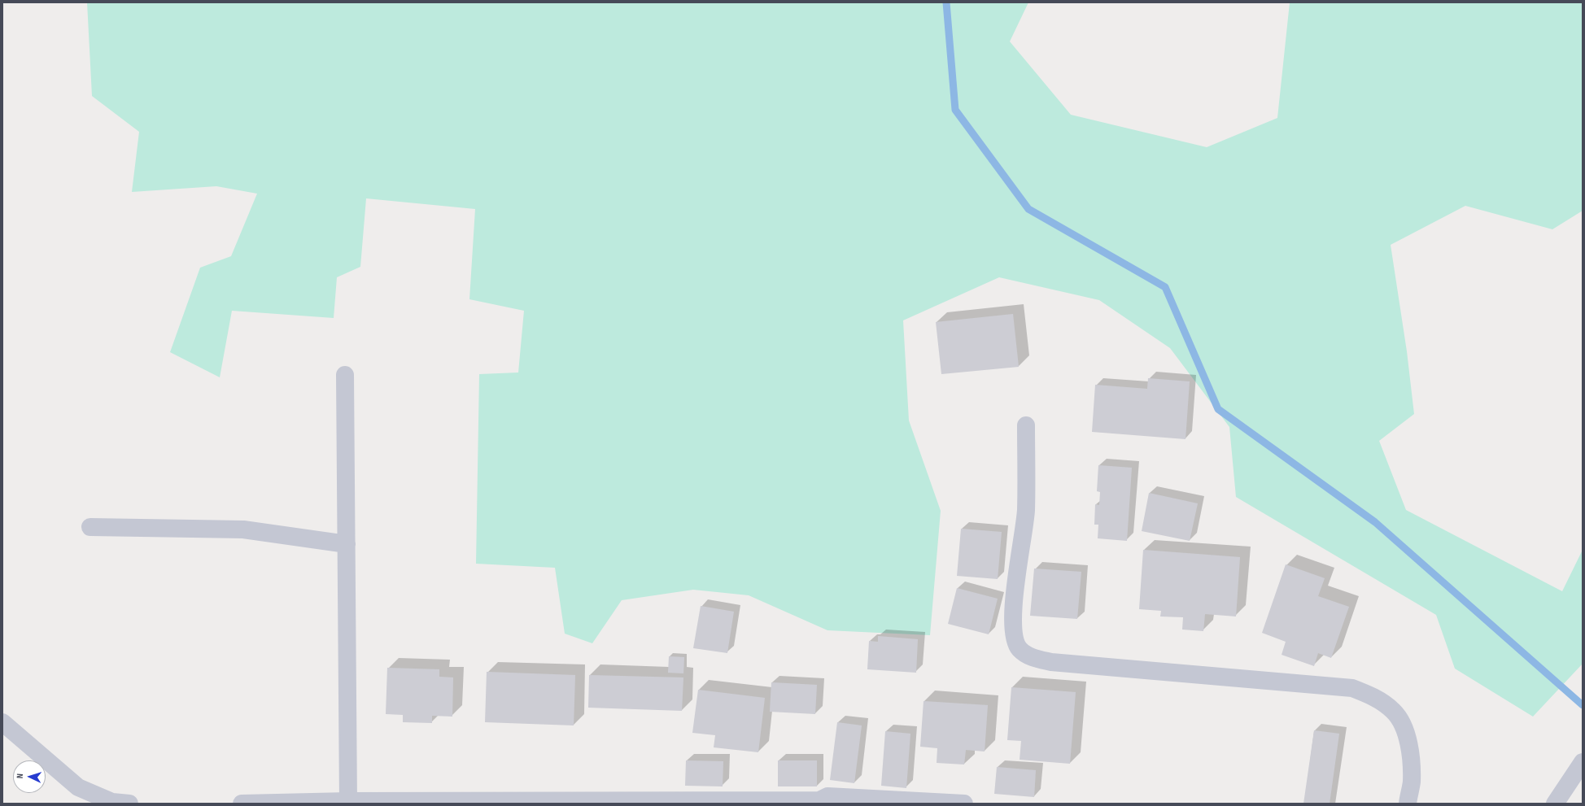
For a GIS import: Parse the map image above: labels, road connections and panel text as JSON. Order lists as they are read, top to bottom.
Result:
{
  "north": "left"
}
